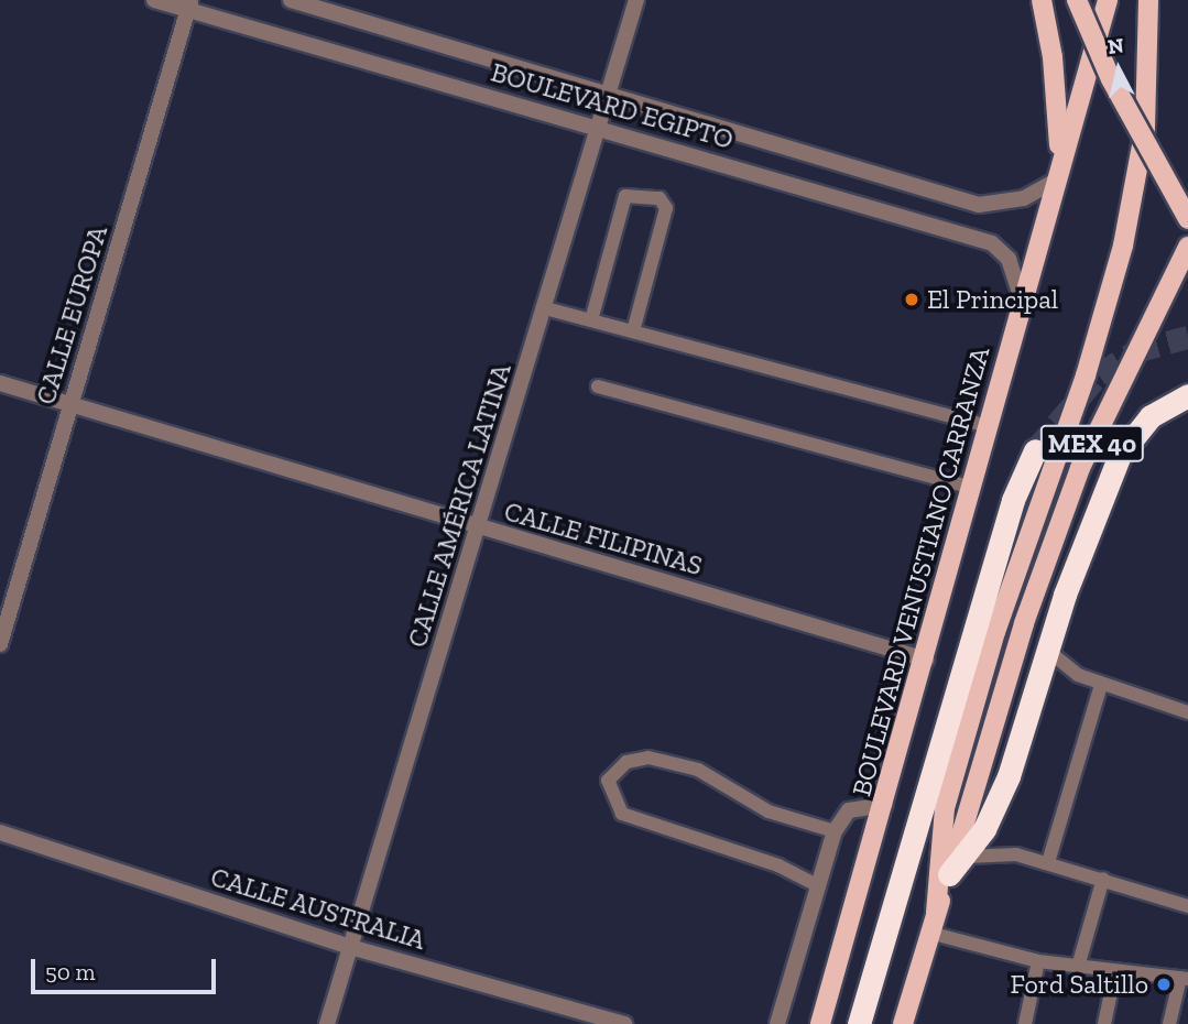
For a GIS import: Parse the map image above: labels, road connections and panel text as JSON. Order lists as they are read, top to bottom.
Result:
{
  "streets": {
    "main road": ["MEX 40", "BOULEVARD VENUSTIANO CARRANZA"],
    "street": [
      "BOULEVARD EGIPTO",
      "CALLE EUROPA",
      "CALLE AMÉRICA LATINA",
      "CALLE FILIPINAS",
      "CALLE AUSTRALIA"
    ]
  },
  "crossings": [
    ["BOULEVARD EGIPTO", "CALLE EUROPA"],
    ["BOULEVARD EGIPTO", "CALLE AMÉRICA LATINA"],
    ["BOULEVARD EGIPTO", "BOULEVARD VENUSTIANO CARRANZA"],
    ["CALLE EUROPA", "CALLE FILIPINAS"],
    ["CALLE AMÉRICA LATINA", "CALLE FILIPINAS"],
    ["CALLE AMÉRICA LATINA", "CALLE AUSTRALIA"],
    ["CALLE FILIPINAS", "BOULEVARD VENUSTIANO CARRANZA"]
  ],
  "places": ["El Principal", "Ford Saltillo"],
  "scale_bar": "50 m",
  "north": "top"
}
